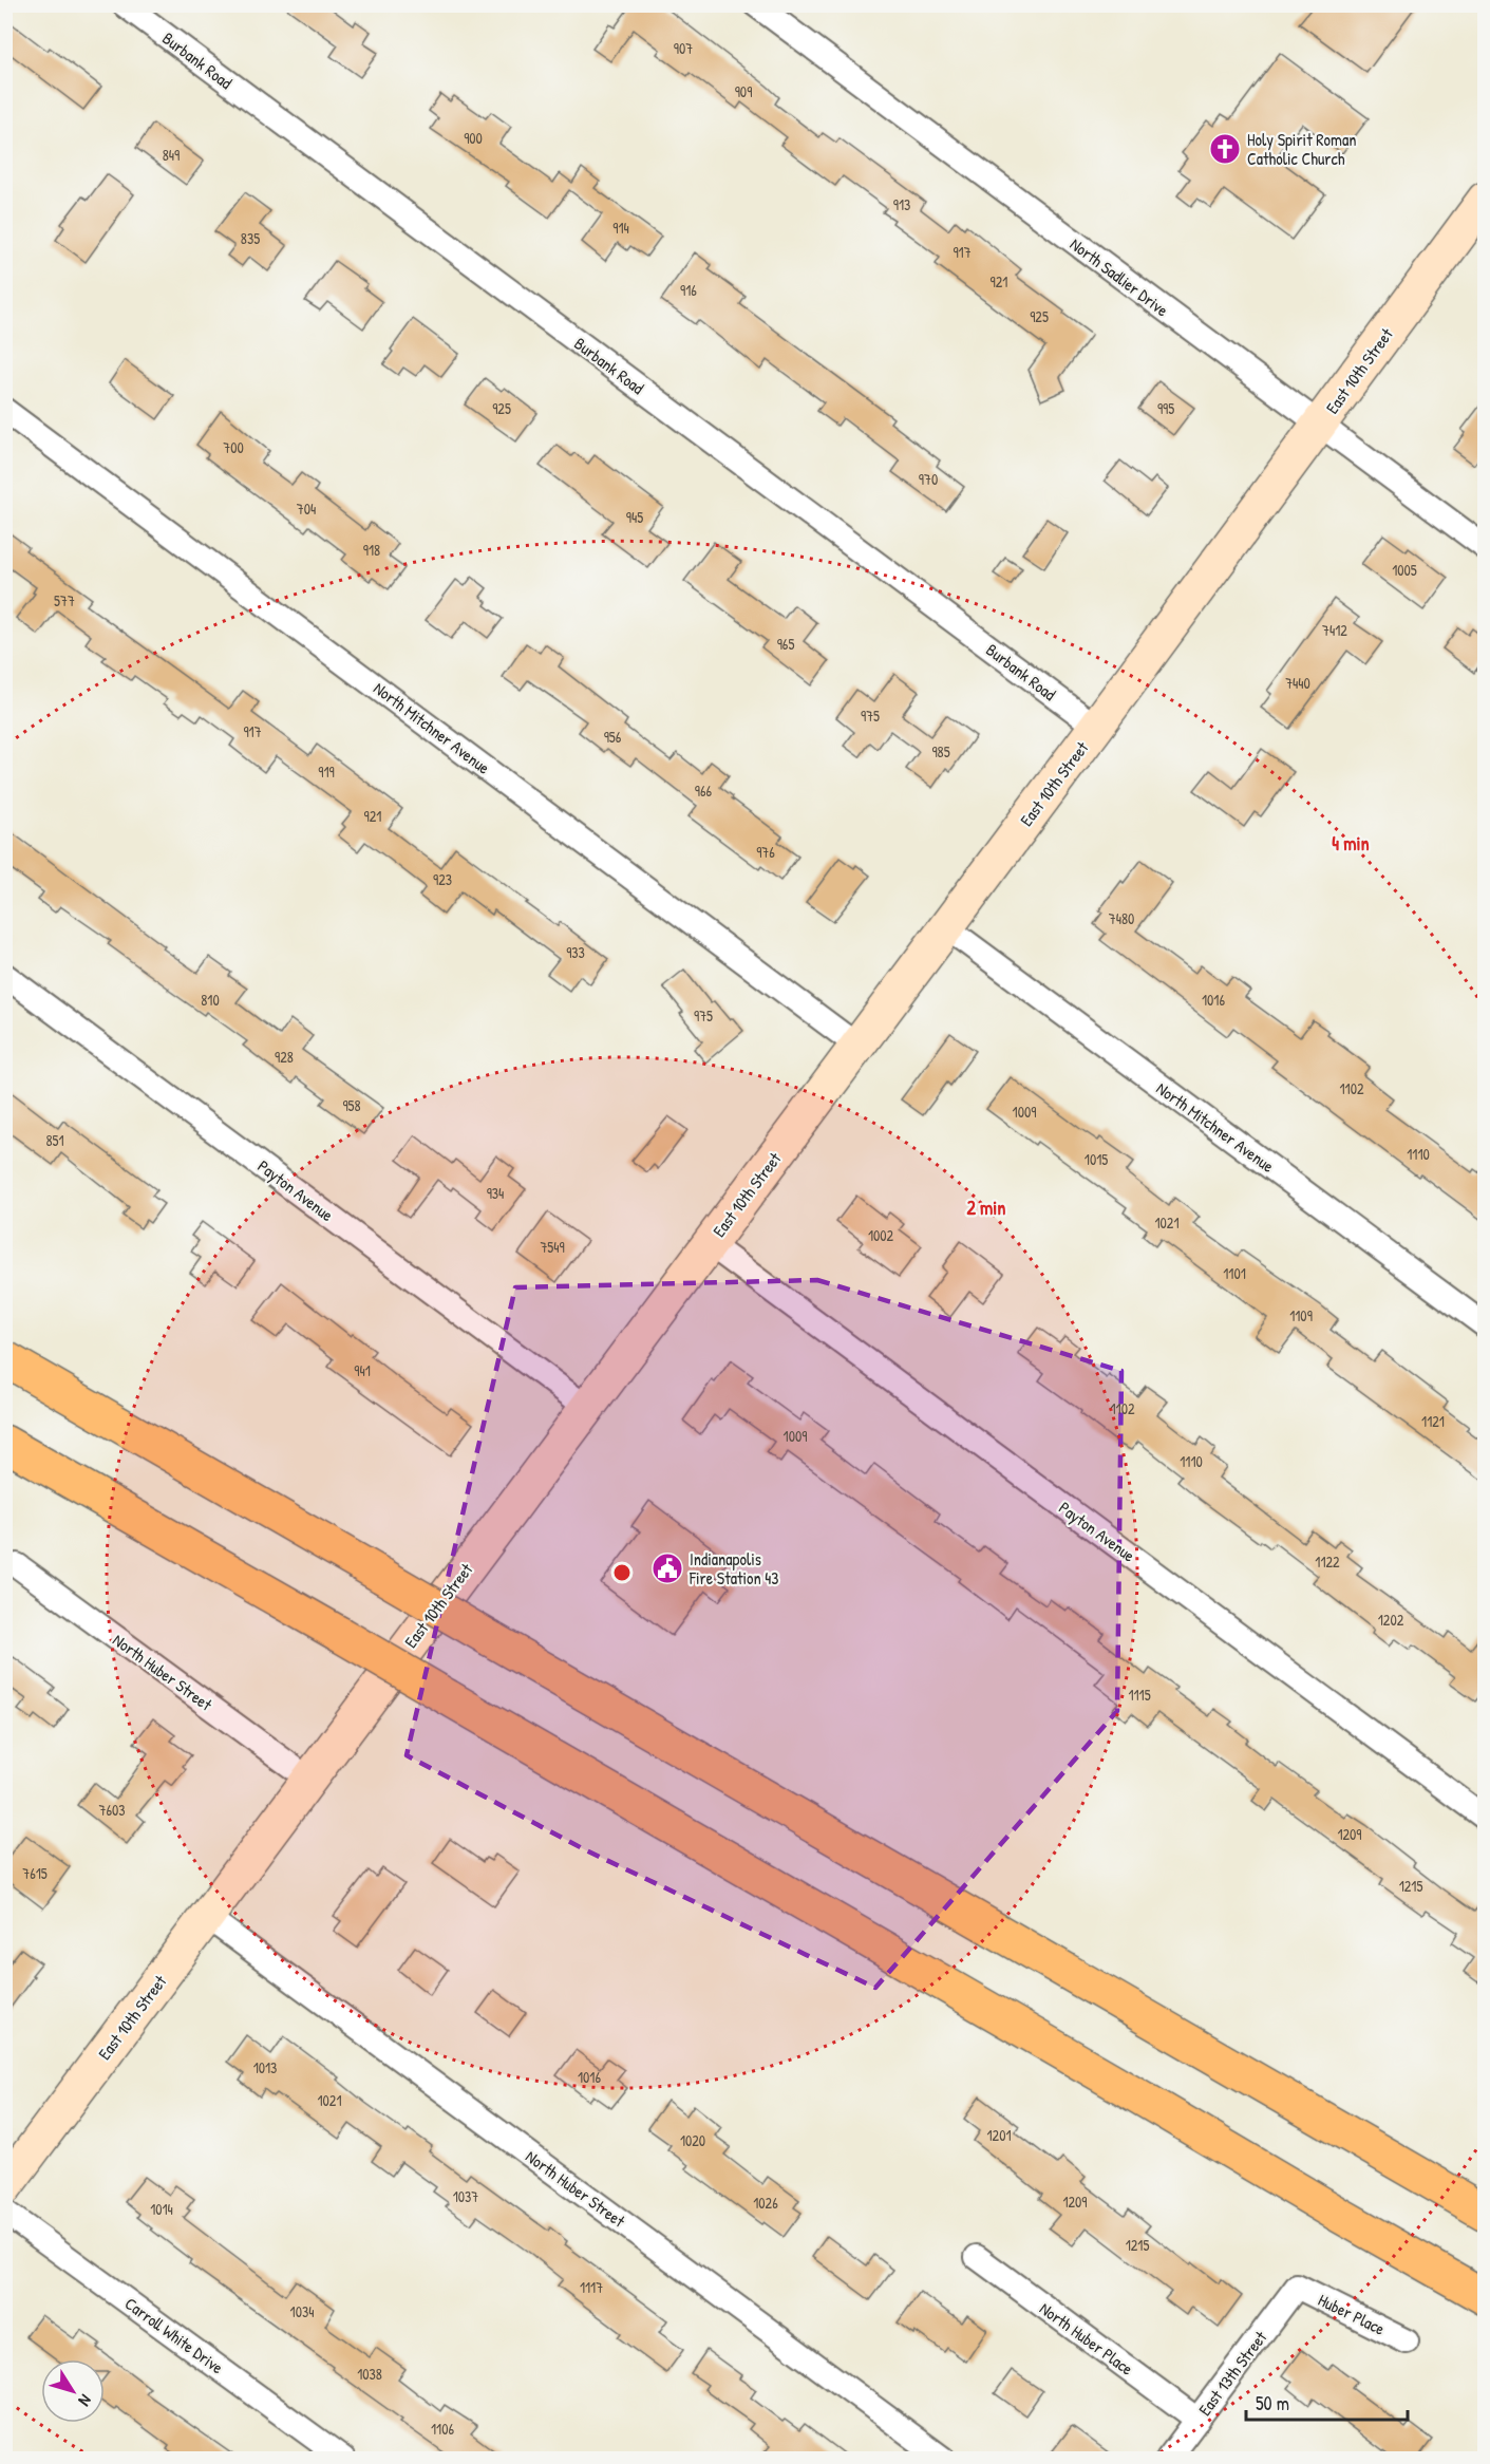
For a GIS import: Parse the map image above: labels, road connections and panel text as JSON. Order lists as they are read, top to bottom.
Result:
{
  "streets": {
    "main road": ["East 10th Street"],
    "street": [
      "Burbank Road",
      "North Sadlier Drive",
      "North Mitchner Avenue",
      "Payton Avenue",
      "North Huber Street",
      "Huber Place",
      "Carroll White Drive",
      "North Huber Place",
      "East 13th Street"
    ]
  },
  "crossings": [
    ["Burbank Road", "East 10th Street"],
    ["North Sadlier Drive", "East 10th Street"],
    ["East 10th Street", "North Mitchner Avenue"],
    ["East 10th Street", "Payton Avenue"],
    ["East 10th Street", "North Huber Street"],
    ["Huber Place", "East 13th Street"],
    ["North Huber Place", "East 13th Street"]
  ],
  "places": {
    "church": ["Holy Spirit Roman Catholic Church"],
    "public building": ["Indianapolis Fire Station 43"]
  },
  "house_numbers": [
    "907",
    "909",
    "900",
    "849",
    "913",
    "914",
    "835",
    "917",
    "921",
    "916",
    "925",
    "925",
    "995",
    "700",
    "970",
    "704",
    "945",
    "918",
    "1005",
    "577",
    "7412",
    "965",
    "7440",
    "975",
    "917",
    "956",
    "985",
    "919",
    "966",
    "921",
    "976",
    "923",
    "7480",
    "933",
    "810",
    "1016",
    "975",
    "928",
    "1102",
    "958",
    "1009",
    "851",
    "1110",
    "1015",
    "934",
    "1021",
    "1002",
    "7549",
    "1101",
    "1109",
    "941",
    "1102",
    "1121",
    "1009",
    "1110",
    "1122",
    "1202",
    "1115",
    "7603",
    "1209",
    "7615",
    "1215",
    "1013",
    "1016",
    "1021",
    "1201",
    "1020",
    "1037",
    "1209",
    "1026",
    "1014",
    "1215",
    "1117",
    "1034",
    "1038",
    "1106"
  ],
  "scale_bar": "50 m",
  "north": "bottom right",
  "rings": ["4 min", "2 min"]
}
